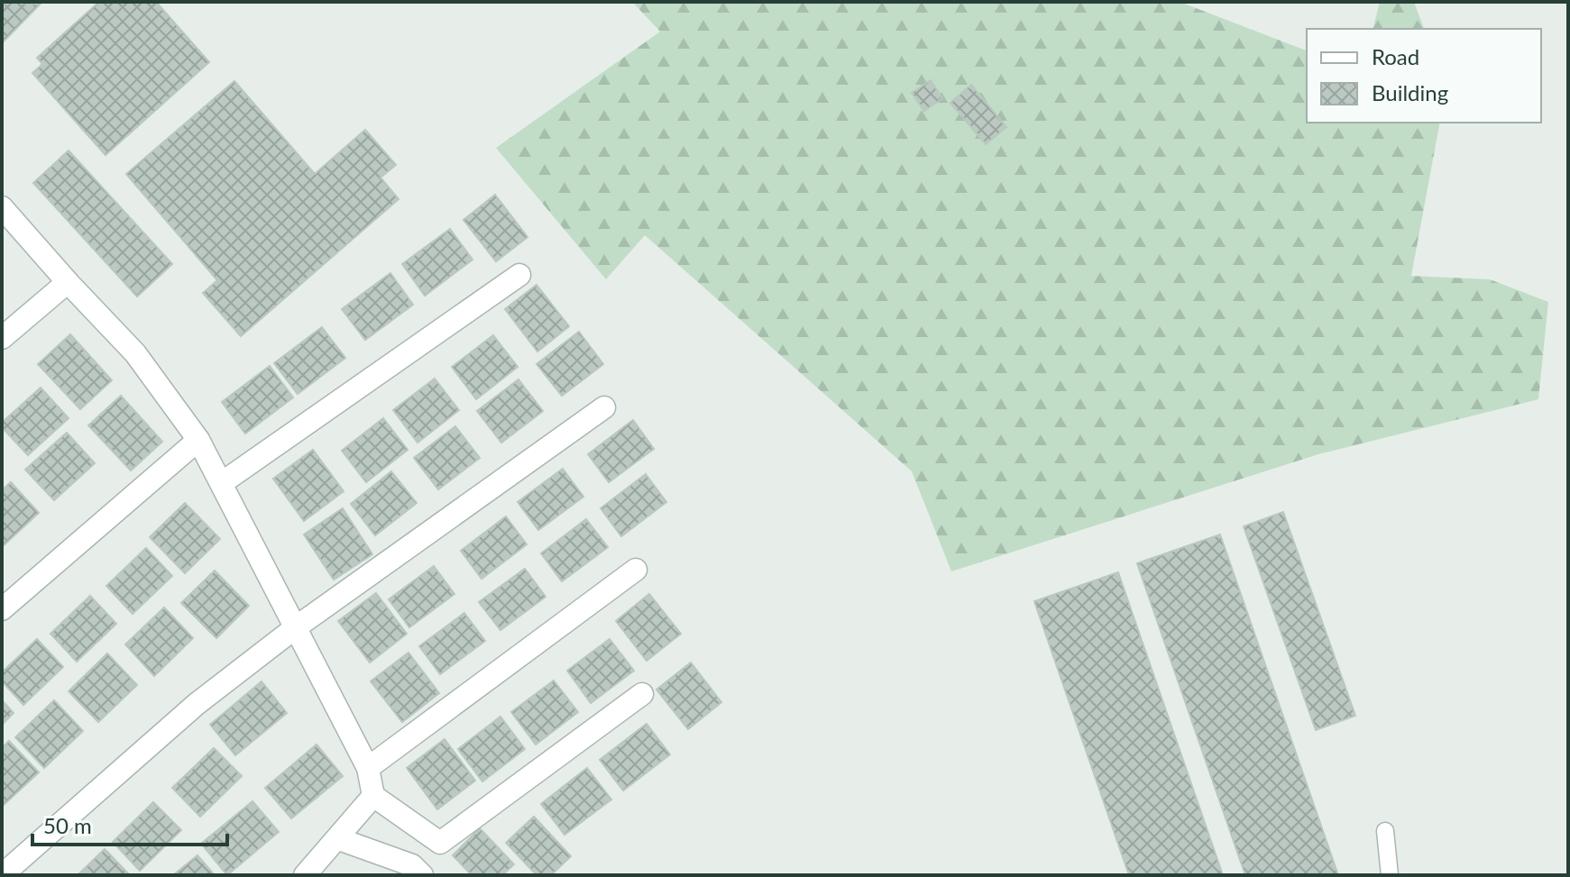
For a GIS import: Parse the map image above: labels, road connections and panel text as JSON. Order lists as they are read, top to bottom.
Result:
{
  "legend": ["Road", "Building"],
  "scale_bar": "50 m"
}
